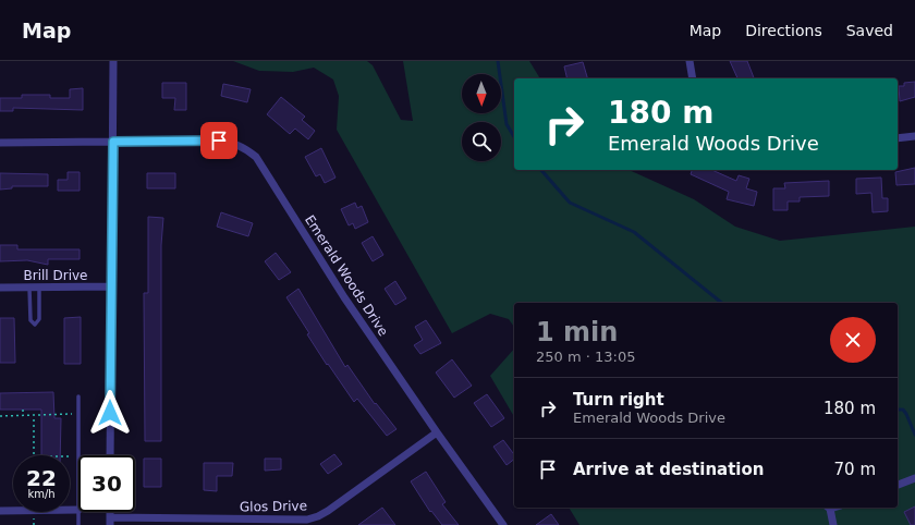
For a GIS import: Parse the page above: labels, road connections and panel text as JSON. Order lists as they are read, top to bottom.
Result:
{
  "streets": {
    "street": ["Brill Drive", "Emerald Woods Drive", "Glos Drive"]
  },
  "crossings": [
    ["Emerald Woods Drive", "Glos Drive"]
  ],
  "north": "bottom",
  "page": {
    "header": "Map",
    "nav": ["Map", "Directions", "Saved"],
    "turn": ["180 m", "Emerald Woods Drive"],
    "heading": ["1 min", "250 m · 13:05"],
    "list": [
      {
        "name": "Turn right",
        "note": "Emerald Woods Drive",
        "value": "180 m"
      },
      {
        "name": "Arrive at destination",
        "value": "70 m"
      }
    ],
    "speed": "22 km/h",
    "limit": "30"
  }
}
